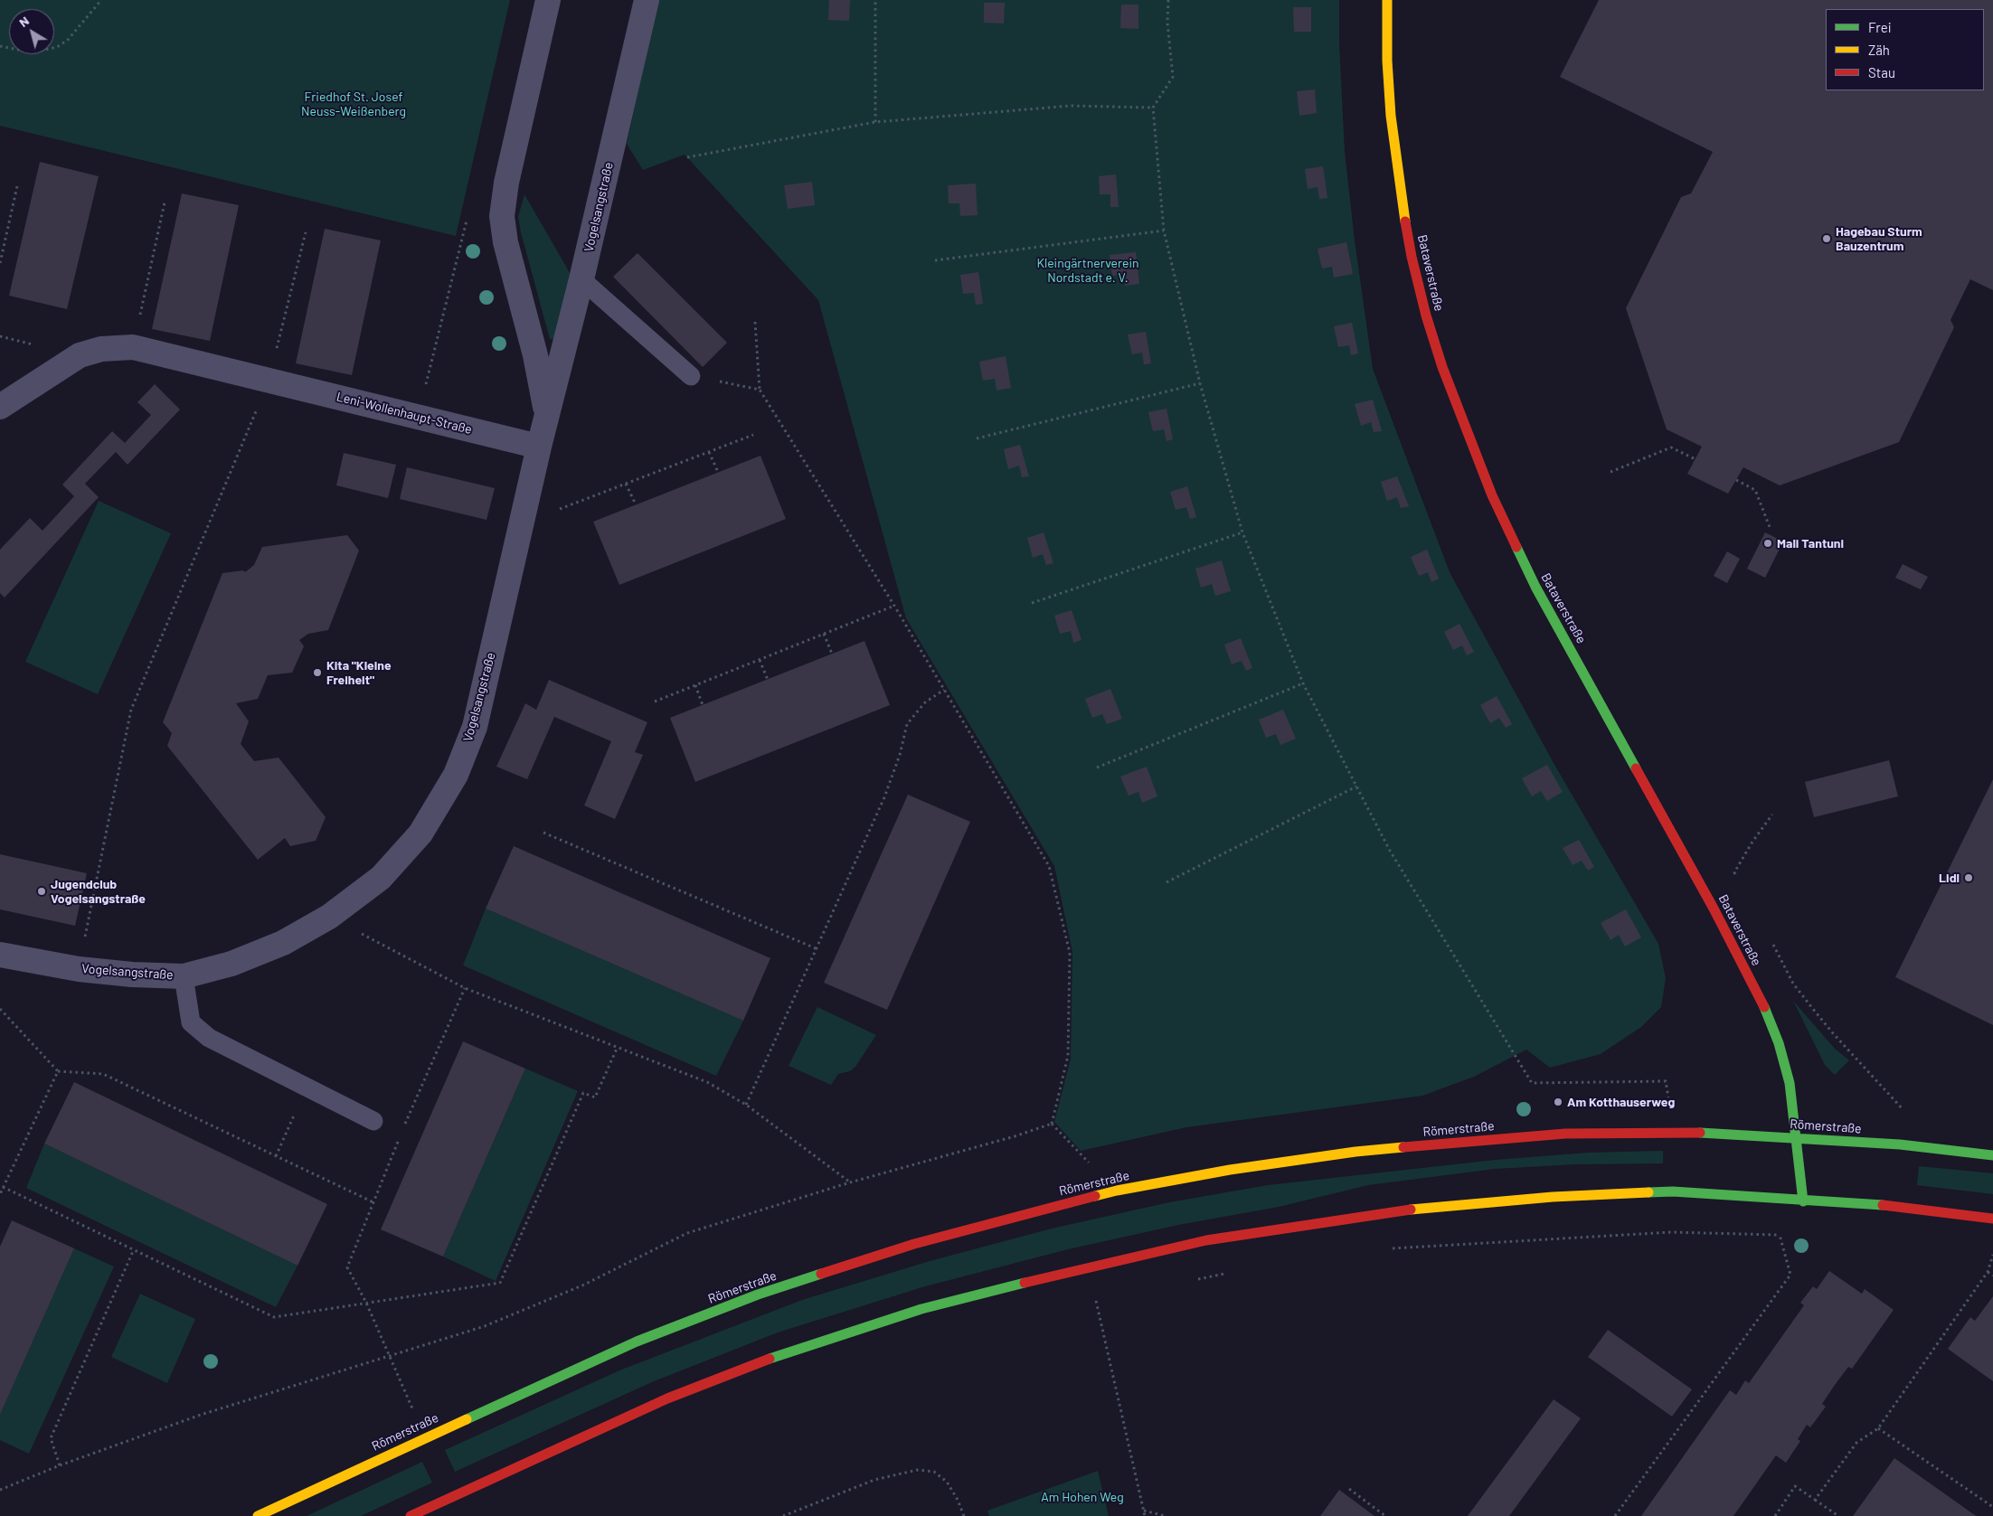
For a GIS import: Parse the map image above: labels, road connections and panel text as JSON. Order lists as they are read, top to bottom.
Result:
{
  "streets": {
    "main road": ["Bataverstraße", "Römerstraße"],
    "street": ["Vogelsangstraße", "Leni-Wollenhaupt-Straße"]
  },
  "crossings": [
    ["Vogelsangstraße", "Leni-Wollenhaupt-Straße"],
    ["Bataverstraße", "Römerstraße"]
  ],
  "parks": ["Friedhof St. Josef Neuss-Weißenberg", "Kleingärtnerverein Nordstadt e. V.", "Am Hohen Weg"],
  "places": [
    "Hagebau Sturm Bauzentrum",
    "Mali Tantuni",
    "Kita \"Kleine Freiheit\"",
    "Lidl",
    "Jugendclub Vogelsangstraße",
    "Am Kotthauserweg"
  ],
  "legend": ["Frei", "Zäh", "Stau"],
  "north": "top left"
}
